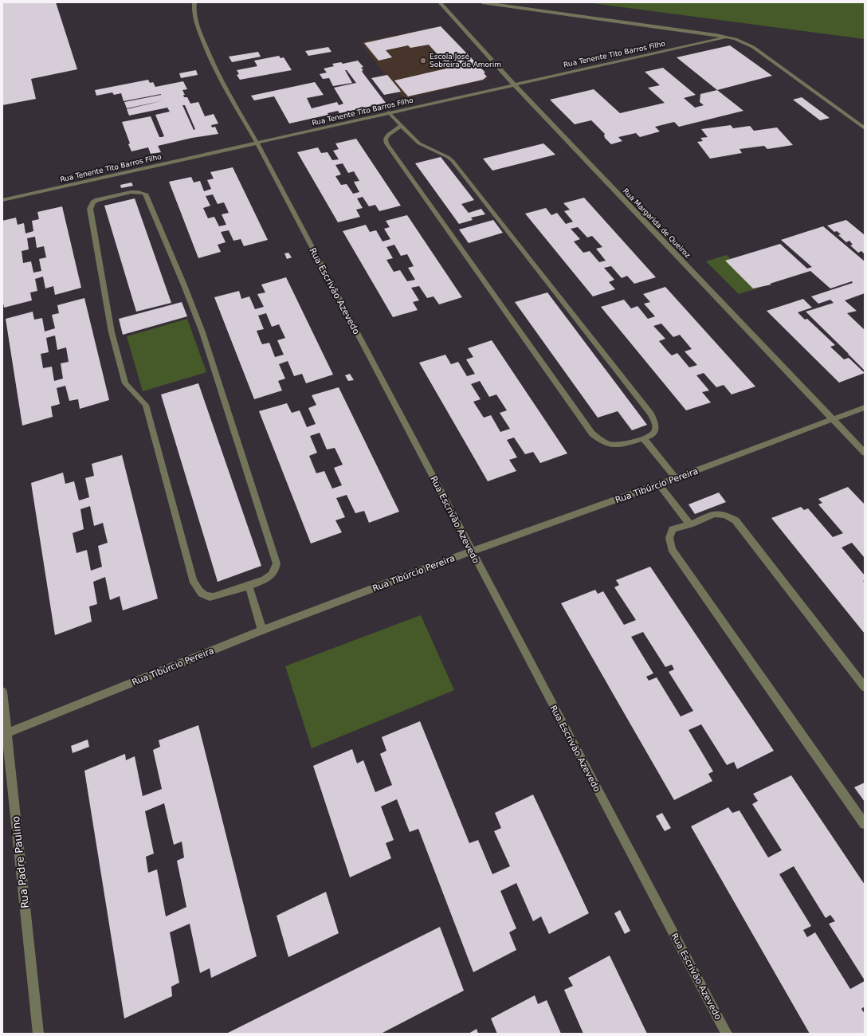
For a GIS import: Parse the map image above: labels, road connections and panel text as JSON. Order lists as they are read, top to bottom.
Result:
{
  "streets": {
    "street": [
      "Rua Tenente Tito Barros Filho",
      "Rua Margarida de Queiroz",
      "Rua Escrivão Azevedo",
      "Rua Tibúrcio Pereira",
      "Rua Padre Paulino"
    ]
  },
  "crossings": [
    ["Rua Tenente Tito Barros Filho", "Rua Margarida de Queiroz"],
    ["Rua Tenente Tito Barros Filho", "Rua Escrivão Azevedo"],
    ["Rua Margarida de Queiroz", "Rua Tibúrcio Pereira"],
    ["Rua Escrivão Azevedo", "Rua Tibúrcio Pereira"],
    ["Rua Tibúrcio Pereira", "Rua Padre Paulino"]
  ],
  "places": ["Escola José Sobreira de Amorim"]
}
